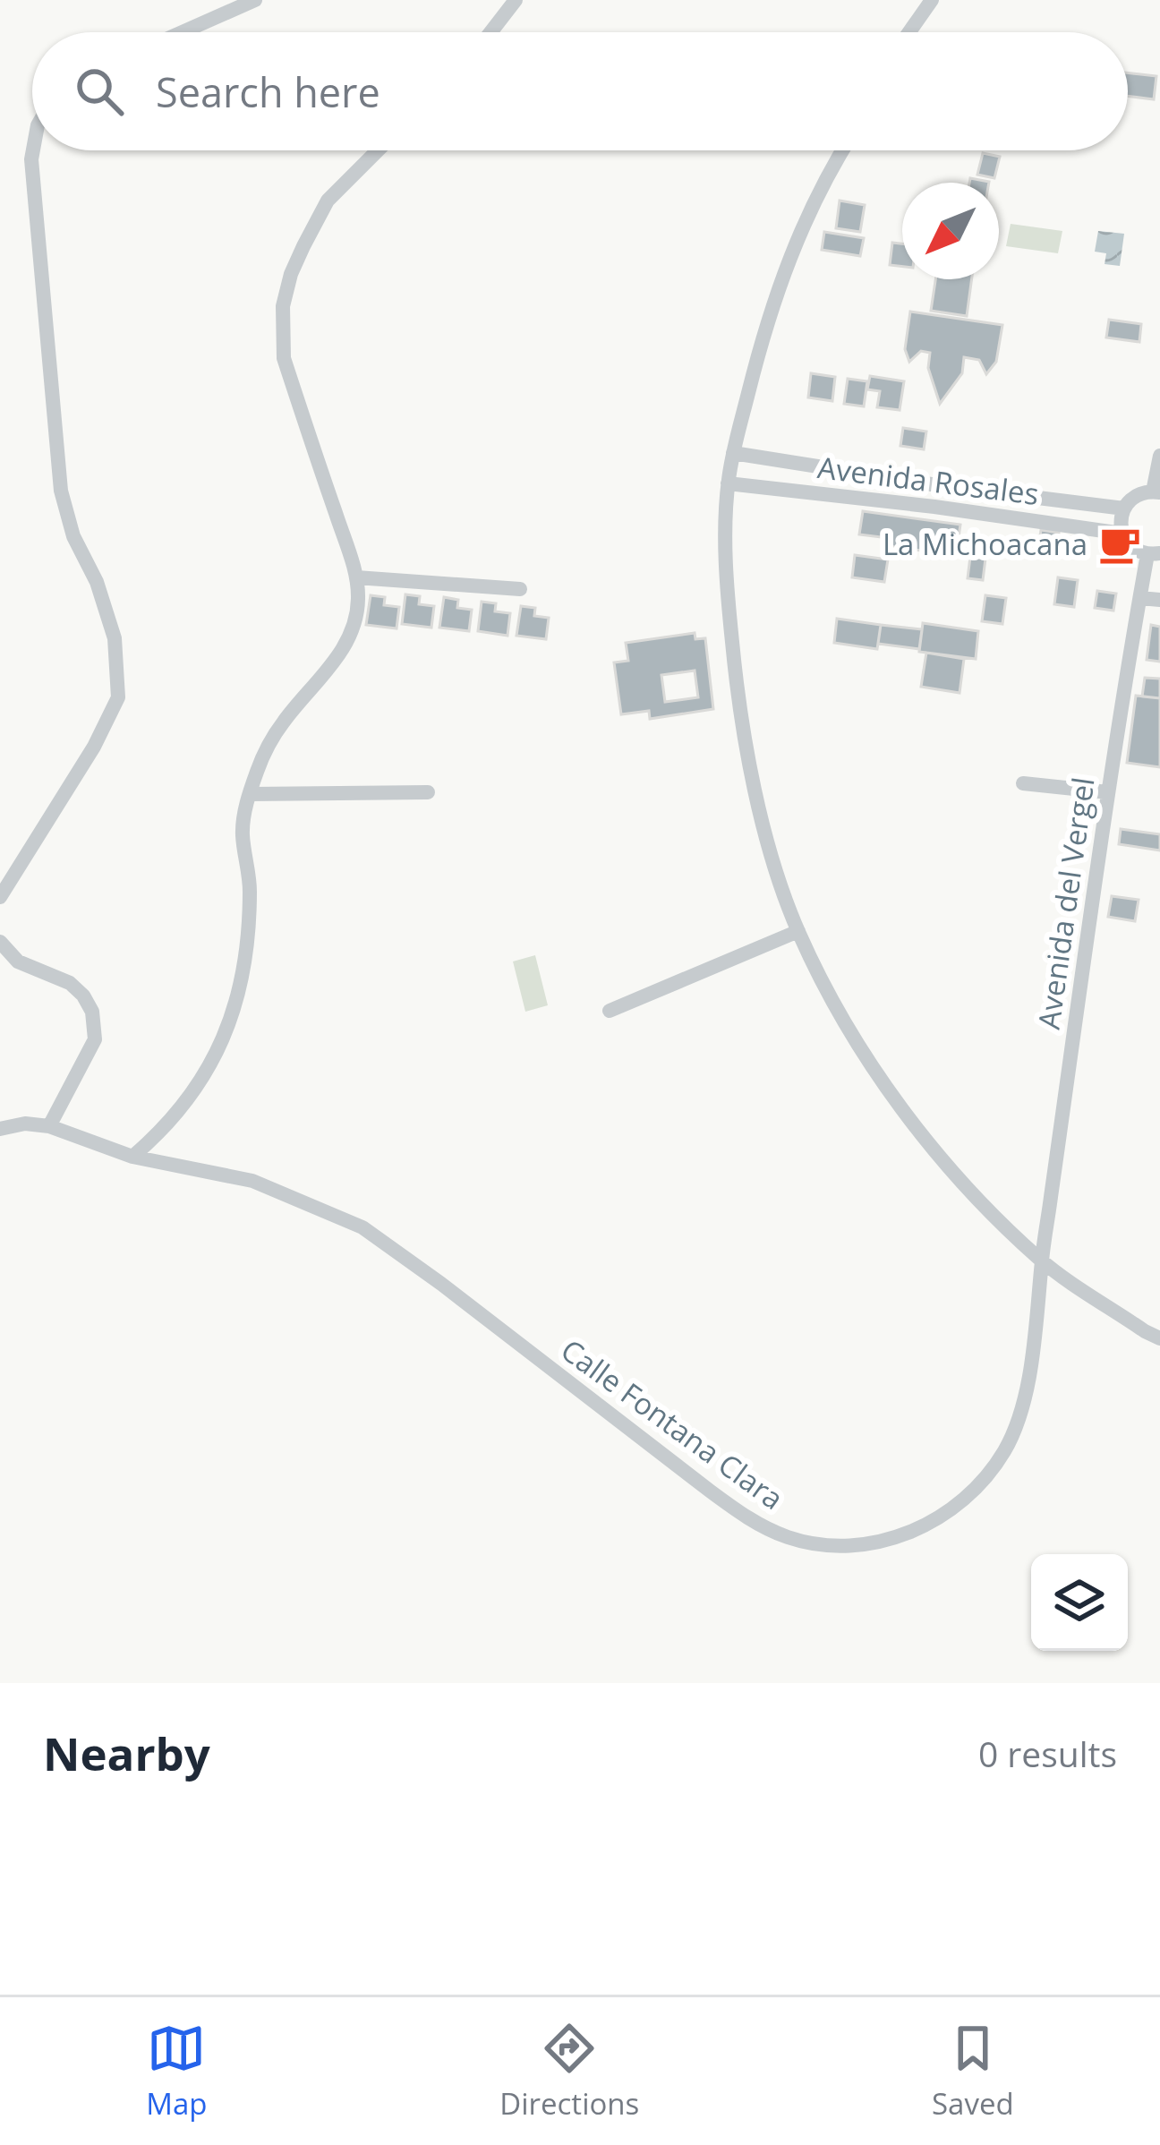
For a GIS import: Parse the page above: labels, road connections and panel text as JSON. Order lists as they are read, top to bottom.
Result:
{
  "streets": {
    "street": ["Avenida Rosales", "Avenida del Vergel", "Calle Fontana Clara"]
  },
  "crossings": [
    ["Avenida del Vergel", "Calle Fontana Clara"]
  ],
  "places": {
    "cafe": ["La Michoacana"]
  },
  "north": "bottom left",
  "page": {
    "search": "Search here",
    "heading": ["Nearby", "0 results"],
    "nav": ["Map", "Directions", "Saved"]
  }
}
